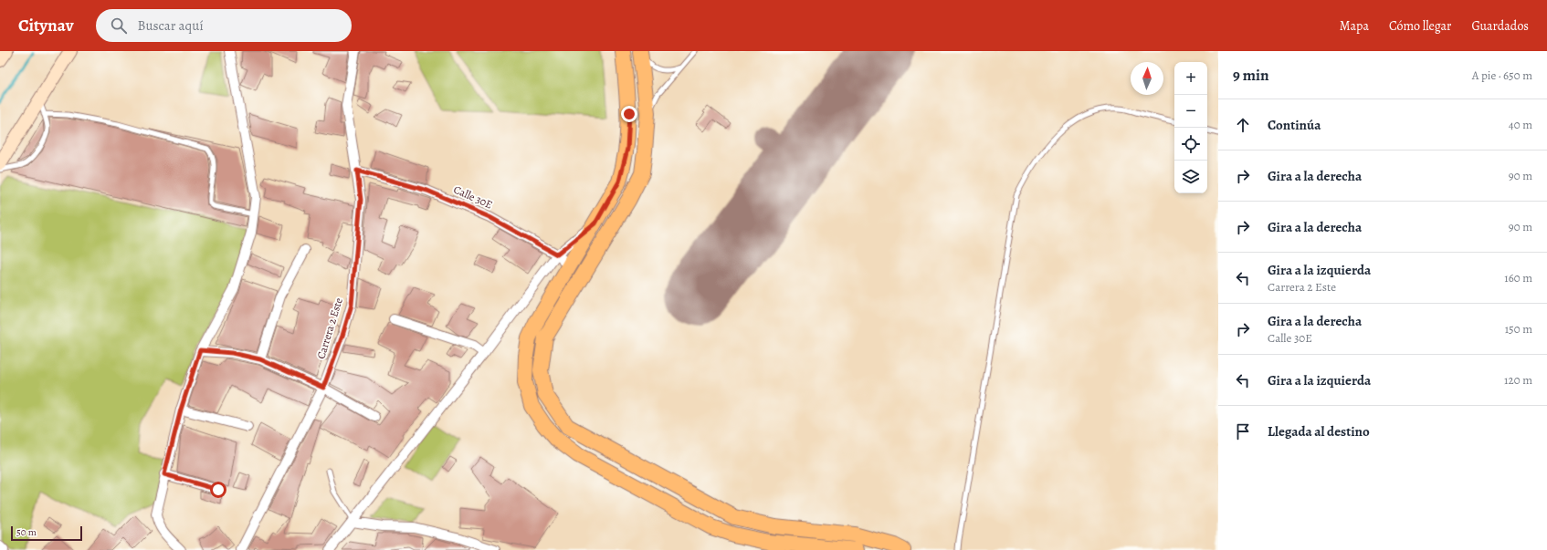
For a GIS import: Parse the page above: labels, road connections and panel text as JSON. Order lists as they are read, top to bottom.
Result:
{
  "streets": {
    "street": ["Calle 30E", "Carrera 2 Este"]
  },
  "crossings": [
    ["Calle 30E", "Carrera 2 Este"]
  ],
  "scale_bar": "50 m",
  "north": "top",
  "page": {
    "header": "Citynav",
    "search": "Buscar aquí",
    "nav": ["Mapa", "Cómo llegar", "Guardados"],
    "heading": ["9 min", "A pie · 650 m"],
    "map_buttons": ["+", "−"],
    "list": [
      ["Continúa", "40 m"],
      ["Gira a la derecha", "90 m"],
      ["Gira a la derecha", "90 m"],
      ["Gira a la izquierda", "Carrera 2 Este", "160 m"],
      ["Gira a la derecha", "Calle 30E", "150 m"],
      ["Gira a la izquierda", "120 m"],
      "Llegada al destino"
    ],
    "scale": "50 m"
  }
}
